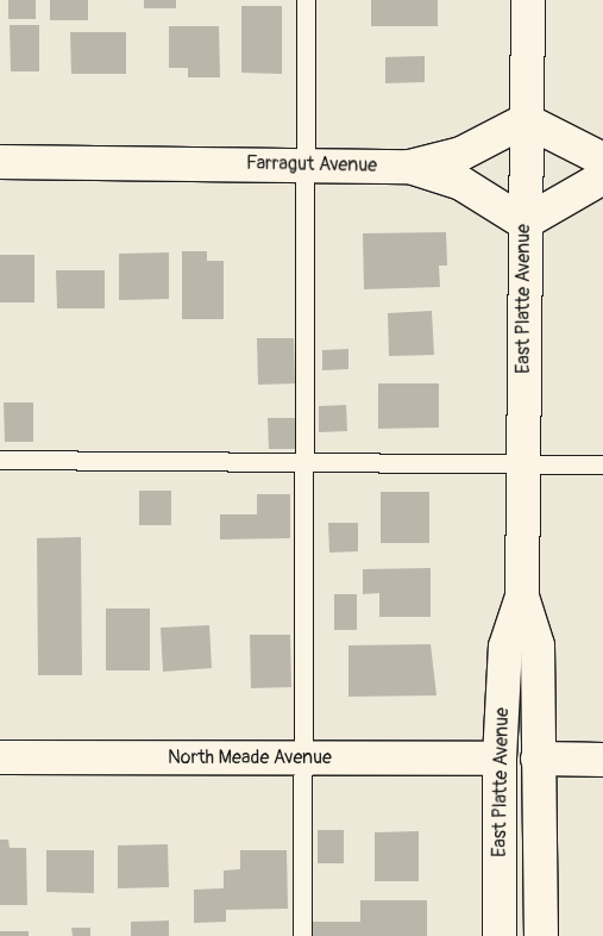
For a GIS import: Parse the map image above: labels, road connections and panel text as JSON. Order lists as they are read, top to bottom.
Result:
{
  "streets": {
    "street": ["Farragut Avenue", "East Platte Avenue", "North Meade Avenue"]
  },
  "crossings": [
    ["Farragut Avenue", "East Platte Avenue"],
    ["East Platte Avenue", "North Meade Avenue"]
  ]
}
